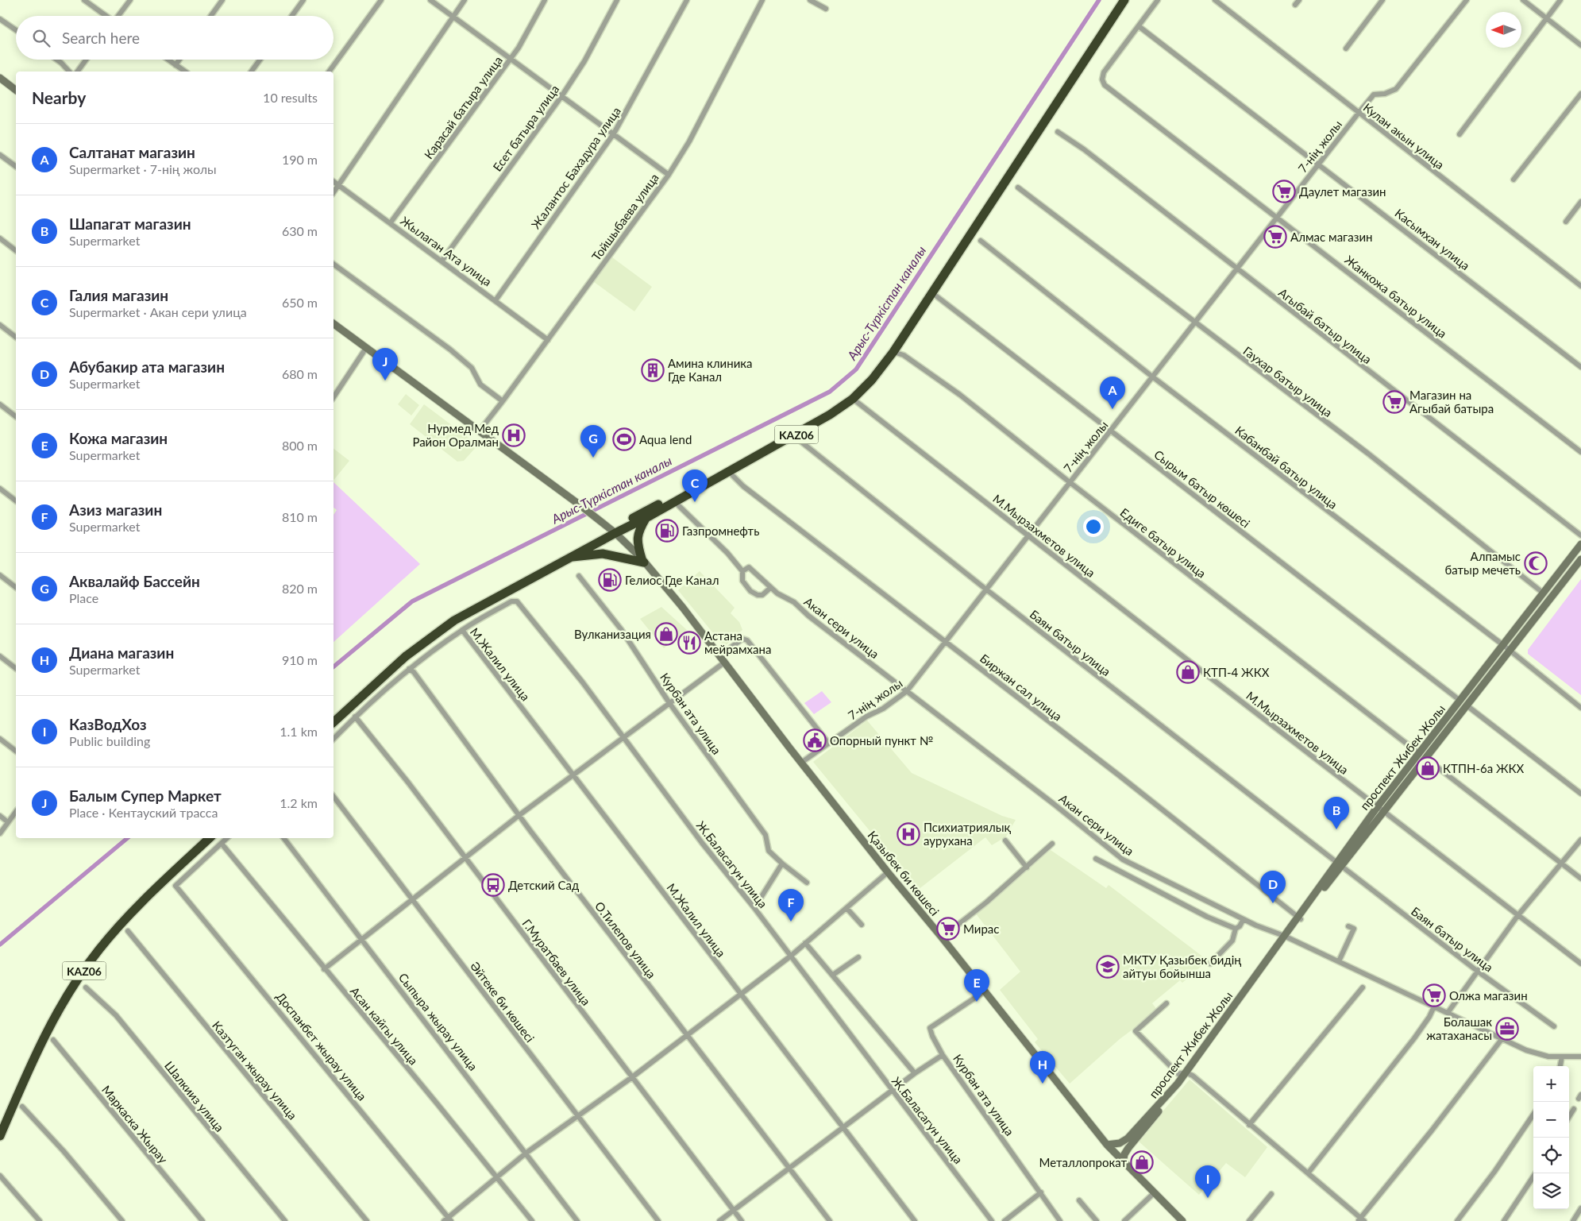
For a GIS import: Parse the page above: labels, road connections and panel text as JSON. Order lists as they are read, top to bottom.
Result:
{
  "streets": {
    "highway": ["KАZ06"],
    "street": [
      "Карасай батыра улица",
      "Есет батыра улица",
      "Кулан акын улица",
      "7-нің жолы",
      "Жалантос Бахадура улица",
      "Тойшыбаева улица",
      "Касымхан улица",
      "Жылаган Ата улица",
      "Жанкожа батыр улица",
      "Агыбай батыр улица",
      "Гаухар батыр улица",
      "Кабанбай батыр улица",
      "Сырым батыр көшесі",
      "М.Мырзахметов улица",
      "Едиге батыр улица",
      "Акан сери улица",
      "Баян батыр улица",
      "М.Жалил улица",
      "Биржан сал улица",
      "Курбан ата улица",
      "проспект Жибек Жолы",
      "Ж.Баласагун улица",
      "Қазыбек би көшесі",
      "О.Тилепов улица",
      "Г.Муратбаев улица",
      "Әйтеке би көшесі",
      "Сыпыра жырау улица",
      "Асан кайгы улица",
      "Доспанбет жырау улица",
      "Казтуган жырау улица",
      "Шалкииз улица",
      "Маркаска Жырау"
    ]
  },
  "crossings": [
    ["Карасай батыра улица", "Жылаган Ата улица"],
    ["Есет батыра улица", "Жылаган Ата улица"],
    ["Кулан акын улица", "7-нің жолы"],
    ["7-нің жолы", "Касымхан улица"],
    ["7-нің жолы", "Жанкожа батыр улица"],
    ["7-нің жолы", "Агыбай батыр улица"],
    ["7-нің жолы", "Гаухар батыр улица"],
    ["7-нің жолы", "Кабанбай батыр улица"],
    ["7-нің жолы", "Сырым батыр көшесі"],
    ["7-нің жолы", "М.Мырзахметов улица"],
    ["7-нің жолы", "Едиге батыр улица"],
    ["7-нің жолы", "Акан сери улица"],
    ["7-нің жолы", "Баян батыр улица"],
    ["7-нің жолы", "Биржан сал улица"],
    ["7-нің жолы", "Қазыбек би көшесі"],
    ["Жалантос Бахадура улица", "Жылаган Ата улица"],
    ["Тойшыбаева улица", "Жылаган Ата улица"],
    ["Тойшыбаева улица", "Қазыбек би көшесі"],
    ["Касымхан улица", "Жанкожа батыр улица"],
    ["Гаухар батыр улица", "проспект Жибек Жолы"],
    ["KАZ06", "Сырым батыр көшесі"],
    ["KАZ06", "М.Мырзахметов улица"],
    ["KАZ06", "Едиге батыр улица"],
    ["KАZ06", "Баян батыр улица"],
    ["KАZ06", "Биржан сал улица"],
    ["KАZ06", "Қазыбек би көшесі"],
    ["Кабанбай батыр улица", "проспект Жибек Жолы"],
    ["Сырым батыр көшесі", "проспект Жибек Жолы"],
    ["М.Мырзахметов улица", "проспект Жибек Жолы"],
    ["Едиге батыр улица", "проспект Жибек Жолы"],
    ["Акан сери улица", "проспект Жибек Жолы"],
    ["Баян батыр улица", "проспект Жибек Жолы"],
    ["М.Жалил улица", "Курбан ата улица"],
    ["М.Жалил улица", "Ж.Баласагун улица"],
    ["Биржан сал улица", "проспект Жибек Жолы"],
    ["Курбан ата улица", "Ж.Баласагун улица"],
    ["Курбан ата улица", "О.Тилепов улица"],
    ["Курбан ата улица", "Г.Муратбаев улица"],
    ["проспект Жибек Жолы", "Қазыбек би көшесі"],
    ["Асан кайгы улица", "Доспанбет жырау улица"]
  ],
  "water": ["Арыс-Түркістан каналы"],
  "places": {
    "supermarket": [
      "Даулет магазин",
      "Алмас магазин",
      "Магазин на Агыбай батыра",
      "Мирас",
      "Олжа магазин"
    ],
    "building": ["Амина клиника Где Канал"],
    "hospital": ["Нурмед Мед Район Оралман", "Психиатриялық аурухана"],
    "sports": ["Aqua lend"],
    "fuel station": ["Газпромнефть", "Гелиос Где Канал"],
    "mosque": ["Алпамыс батыр мечеть"],
    "shop": [
      "Вулканизация",
      "КТП-4 ЖКХ",
      "КТПН-6а ЖКХ",
      "Металлопрокат"
    ],
    "restaurant": ["Астана мейрамхана"],
    "public building": ["Опорный пункт №"],
    "bus stop": ["Детский Сад"],
    "school or university": ["МКТУ Қазыбек бидің айтуы бойынша"],
    "office": ["Болашак жатаханасы"]
  },
  "north": "left",
  "page": {
    "search": "Search here",
    "heading": ["Nearby", "10 results"],
    "list": [
      {
        "mark": "A",
        "name": "Салтанат магазин",
        "note": "Supermarket · 7-нің жолы",
        "value": "190 m"
      },
      {
        "mark": "B",
        "name": "Шапагат магазин",
        "note": "Supermarket",
        "value": "630 m"
      },
      {
        "mark": "C",
        "name": "Галия магазин",
        "note": "Supermarket · Акан сери улица",
        "value": "650 m"
      },
      {
        "mark": "D",
        "name": "Абубакир ата магазин",
        "note": "Supermarket",
        "value": "680 m"
      },
      {
        "mark": "E",
        "name": "Кожа магазин",
        "note": "Supermarket",
        "value": "800 m"
      },
      {
        "mark": "F",
        "name": "Азиз магазин",
        "note": "Supermarket",
        "value": "810 m"
      },
      {
        "mark": "G",
        "name": "Аквалайф Бассейн",
        "note": "Place",
        "value": "820 m"
      },
      {
        "mark": "H",
        "name": "Диана магазин",
        "note": "Supermarket",
        "value": "910 m"
      },
      {
        "mark": "I",
        "name": "КазВодХоз",
        "note": "Public building",
        "value": "1.1 km"
      },
      {
        "mark": "J",
        "name": "Балым Супер Маркет",
        "note": "Place · Кентауский трасса",
        "value": "1.2 km"
      }
    ],
    "pins": [
      "J",
      "A",
      "G",
      "C",
      "B",
      "D",
      "F",
      "E",
      "H",
      "I"
    ],
    "map_buttons": ["+", "−"]
  }
}
